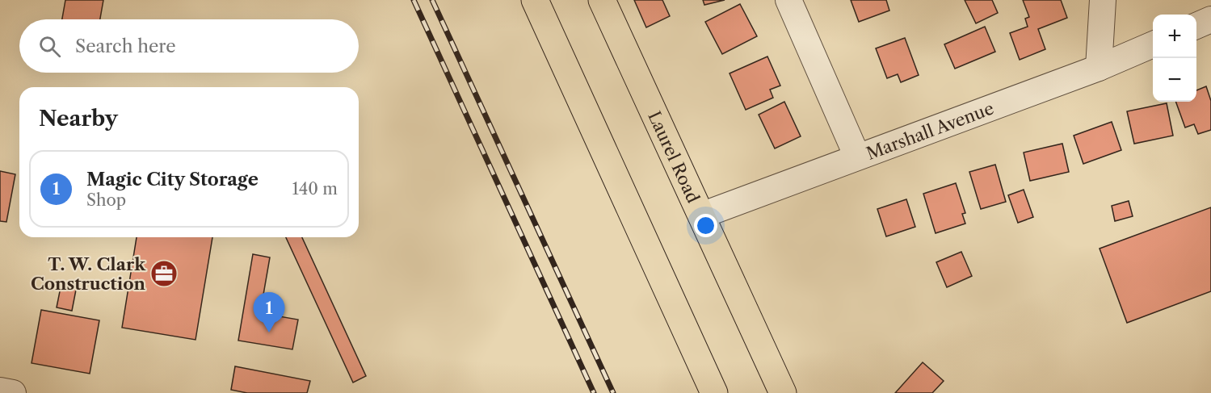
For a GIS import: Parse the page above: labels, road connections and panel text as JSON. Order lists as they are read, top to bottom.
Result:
{
  "streets": {
    "main road": ["Laurel Road"],
    "street": ["Marshall Avenue"]
  },
  "crossings": [
    ["Marshall Avenue", "Laurel Road"]
  ],
  "places": {
    "office": ["T. W. Clark Construction"]
  },
  "page": {
    "map_buttons": ["+", "−"],
    "search": "Search here",
    "heading": "Nearby",
    "list": [
      {
        "mark": "1",
        "name": "Magic City Storage",
        "note": "Shop",
        "value": "140 m"
      }
    ],
    "pins": "1"
  }
}
